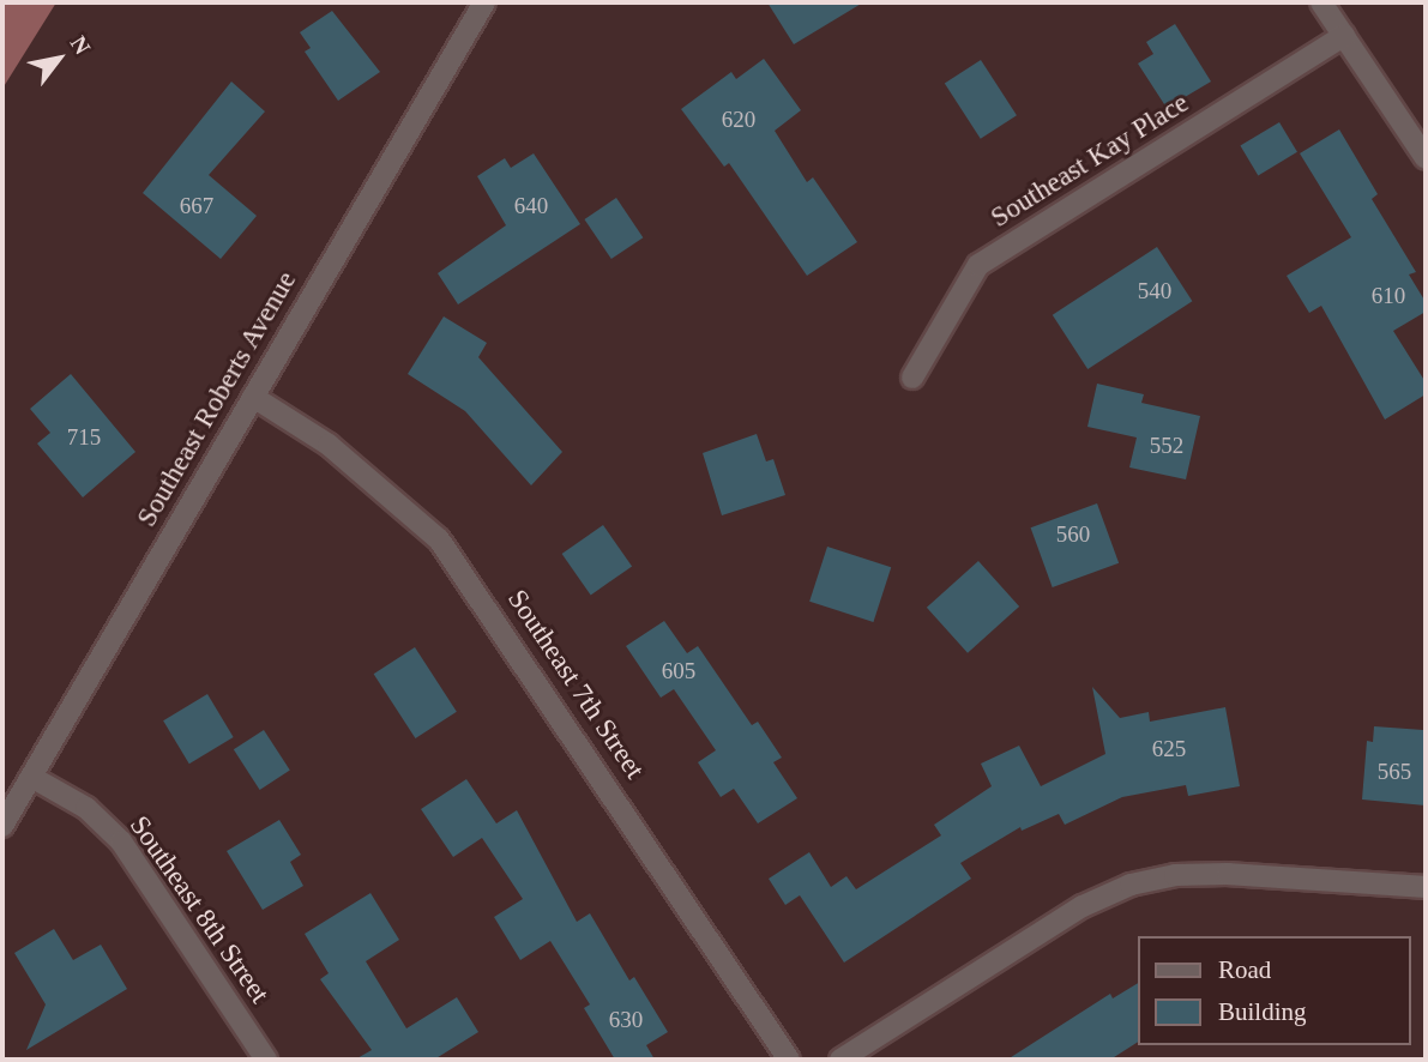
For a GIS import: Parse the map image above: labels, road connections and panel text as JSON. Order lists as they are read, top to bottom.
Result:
{
  "streets": {
    "street": [
      "Southeast Kay Place",
      "Southeast Roberts Avenue",
      "Southeast 7th Street",
      "Southeast 8th Street"
    ]
  },
  "crossings": [
    ["Southeast Roberts Avenue", "Southeast 7th Street"],
    ["Southeast Roberts Avenue", "Southeast 8th Street"]
  ],
  "house_numbers": [
    "620",
    "667",
    "640",
    "540",
    "610",
    "715",
    "552",
    "560",
    "605",
    "625",
    "565",
    "630"
  ],
  "legend": ["Road", "Building"],
  "north": "top right"
}
